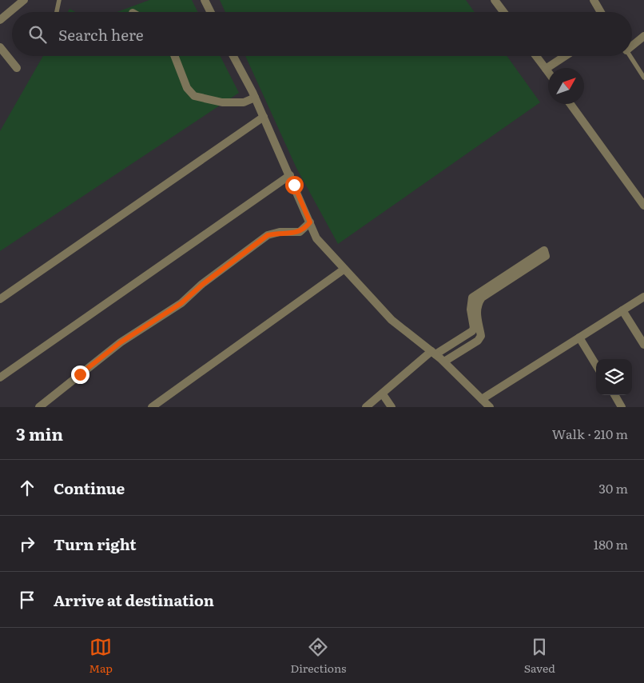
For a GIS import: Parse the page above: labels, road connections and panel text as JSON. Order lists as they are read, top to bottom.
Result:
{
  "north": "top right",
  "page": {
    "search": "Search here",
    "heading": ["3 min", "Walk · 210 m"],
    "list": [
      ["Continue", "30 m"],
      ["Turn right", "180 m"],
      "Arrive at destination"
    ],
    "nav": ["Map", "Directions", "Saved"]
  }
}
